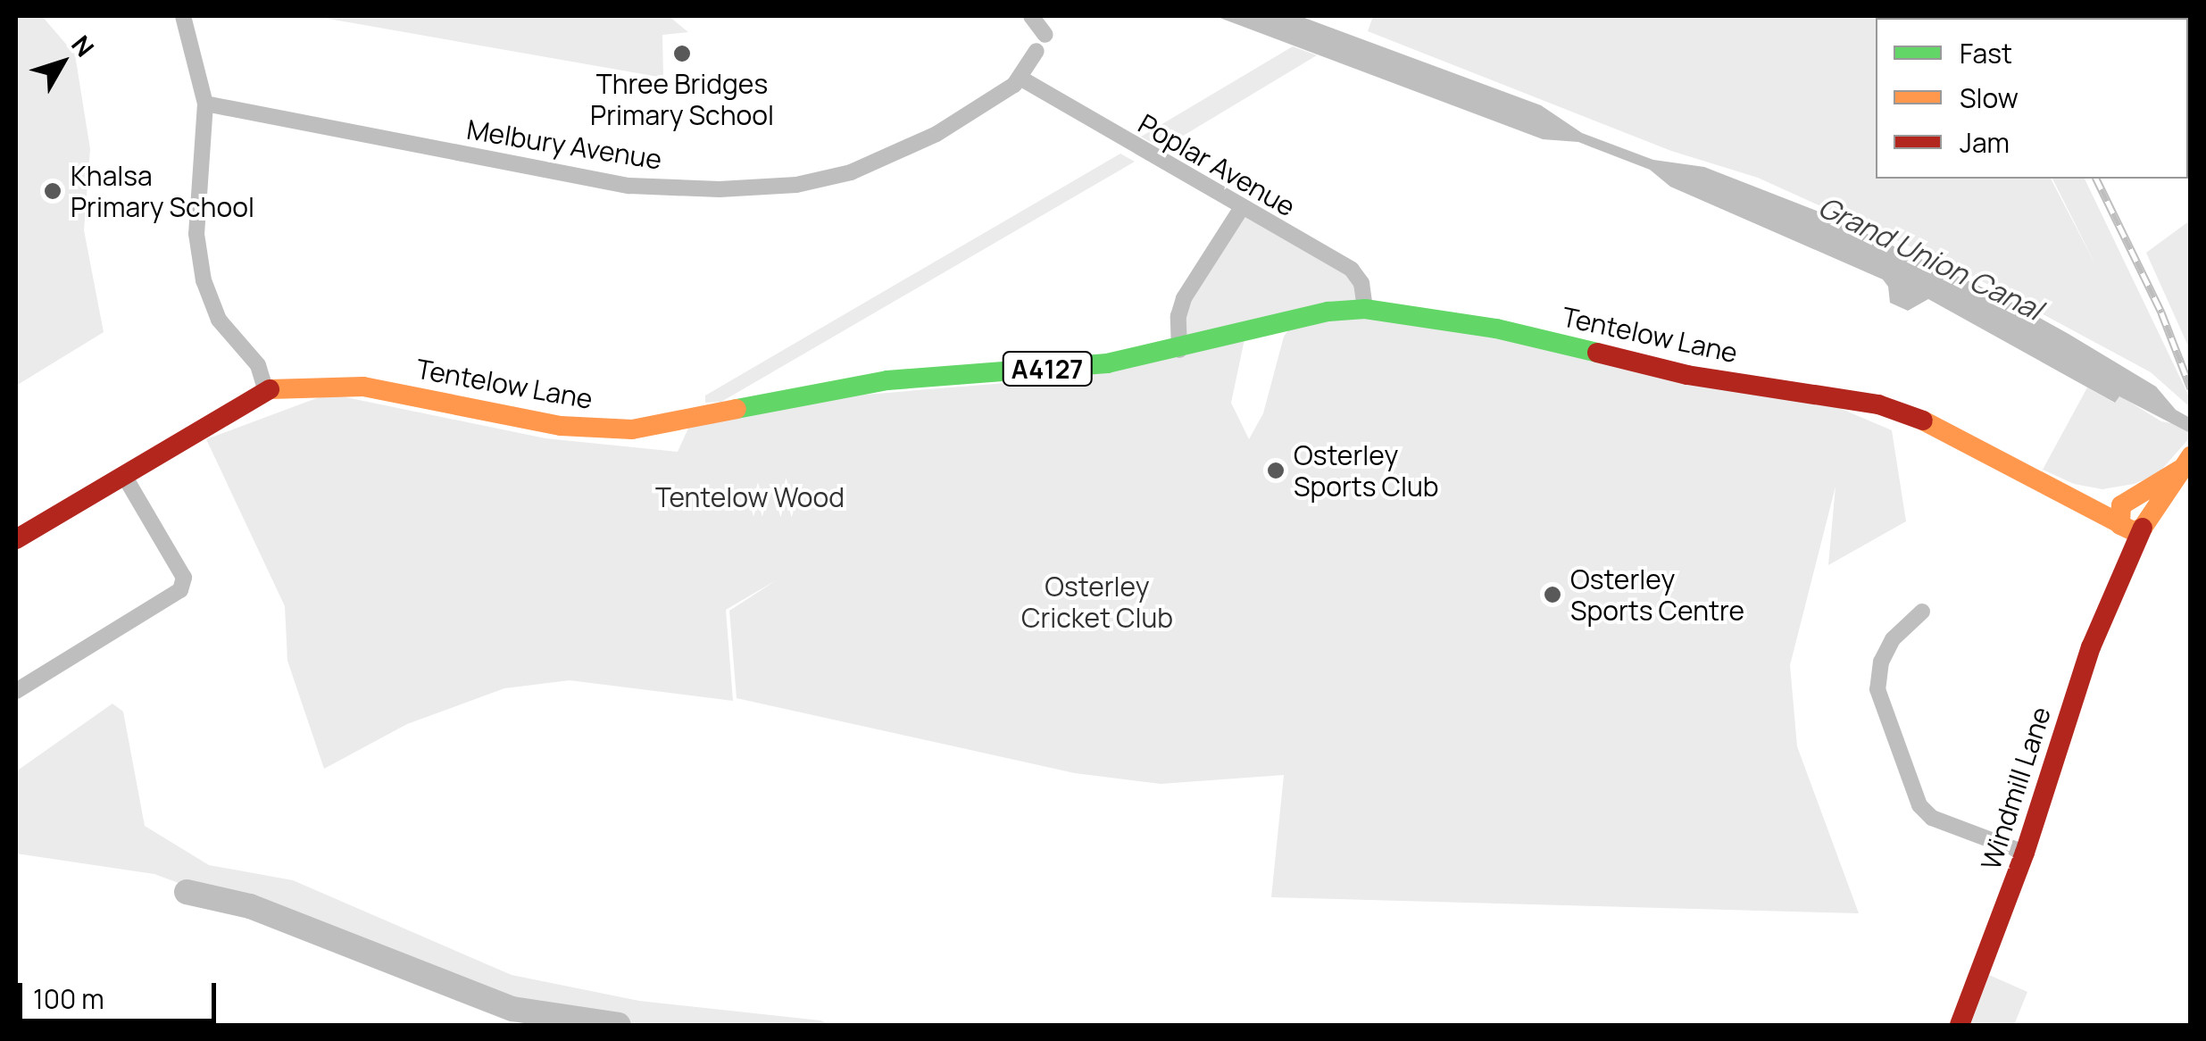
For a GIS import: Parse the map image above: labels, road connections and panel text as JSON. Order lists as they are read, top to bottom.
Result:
{
  "streets": {
    "main road": ["Tentelow Lane", "A4127", "Windmill Lane"],
    "street": ["Melbury Avenue", "Poplar Avenue"]
  },
  "crossings": [
    ["Melbury Avenue", "Poplar Avenue"],
    ["Poplar Avenue", "Tentelow Lane"],
    ["Tentelow Lane", "Windmill Lane"]
  ],
  "water": ["Grand Union Canal"],
  "parks": ["Tentelow Wood", "Osterley Cricket Club"],
  "places": [
    "Three Bridges Primary School",
    "Khalsa Primary School",
    "Osterley Sports Club",
    "Osterley Sports Centre"
  ],
  "legend": ["Fast", "Slow", "Jam"],
  "scale_bar": "100 m",
  "north": "top right"
}
